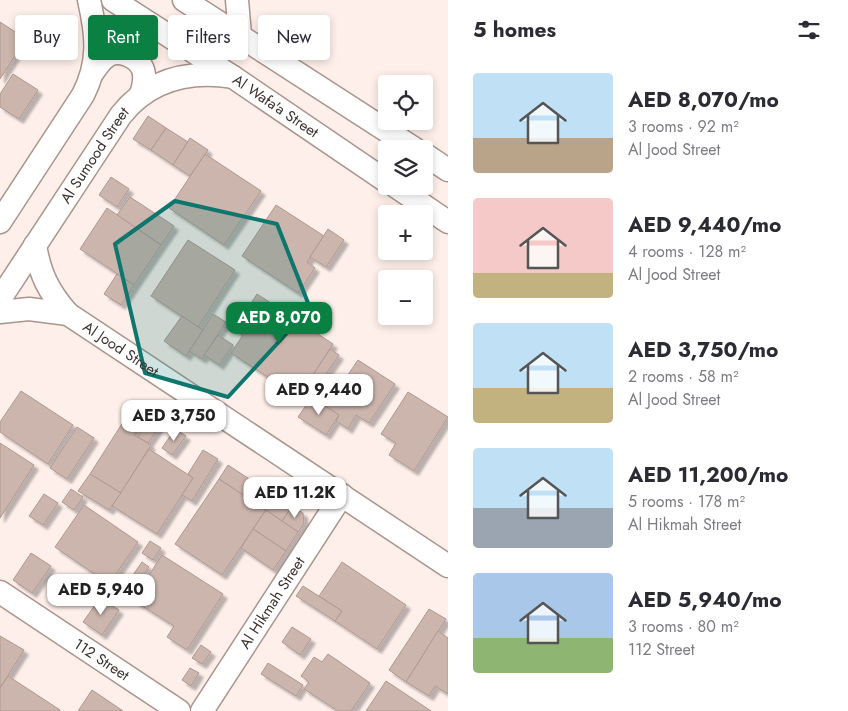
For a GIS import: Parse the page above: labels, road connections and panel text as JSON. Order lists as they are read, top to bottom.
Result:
{
  "streets": {
    "street": [
      "Al Wafa'a Street",
      "Al Sumood Street",
      "Al Jood Street",
      "Al Hikmah Street",
      "112 Street"
    ]
  },
  "crossings": [
    ["Al Wafa'a Street", "Al Sumood Street"],
    ["Al Sumood Street", "Al Jood Street"],
    ["Al Jood Street", "Al Hikmah Street"]
  ],
  "page": {
    "heading": "5 homes",
    "chip": [
      "Buy",
      "Rent",
      "Filters",
      "New"
    ],
    "list": [
      {
        "name": "AED 8,070/mo",
        "note": "3 rooms · 92 m² · Al Jood Street"
      },
      {
        "name": "AED 9,440/mo",
        "note": "4 rooms · 128 m² · Al Jood Street"
      },
      {
        "name": "AED 3,750/mo",
        "note": "2 rooms · 58 m² · Al Jood Street"
      },
      {
        "name": "AED 11,200/mo",
        "note": "5 rooms · 178 m² · Al Hikmah Street"
      },
      {
        "name": "AED 5,940/mo",
        "note": "3 rooms · 80 m² · 112 Street"
      }
    ],
    "map_buttons": ["+", "−"],
    "price": [
      "AED 8,070",
      "AED 9,440",
      "AED 3,750",
      "AED 11.2K",
      "AED 5,940"
    ]
  }
}
